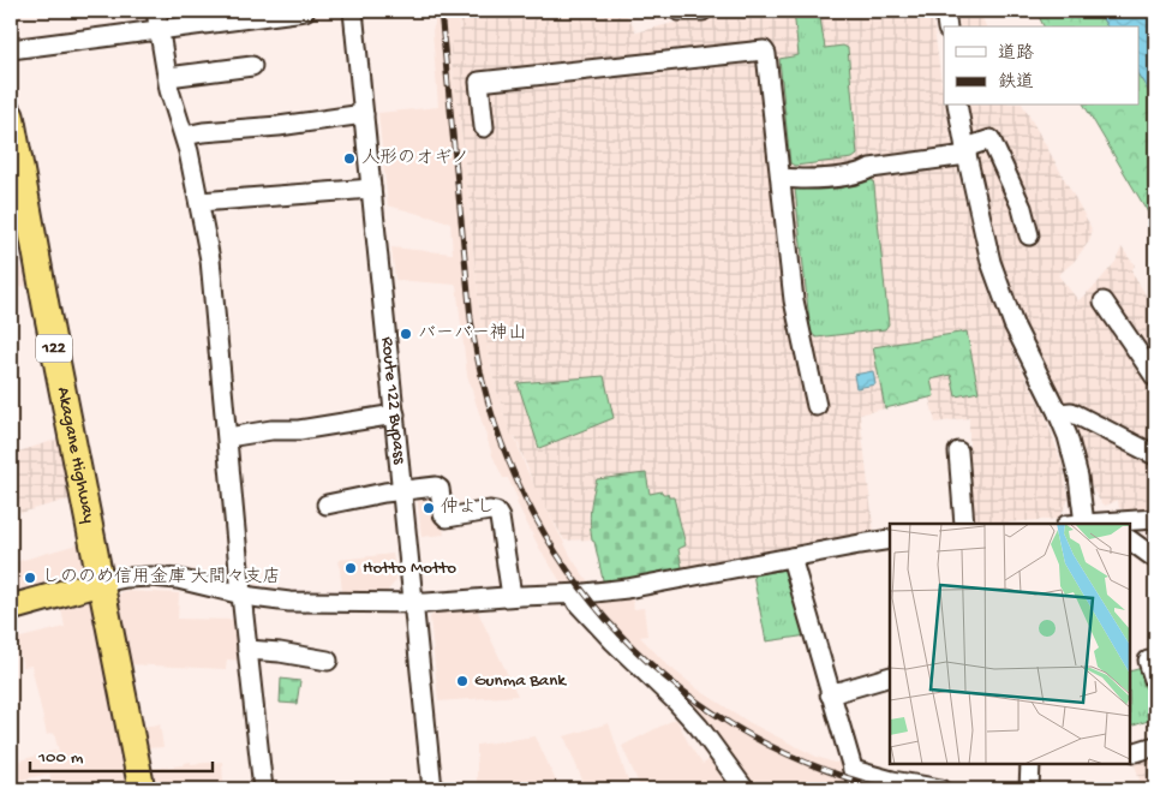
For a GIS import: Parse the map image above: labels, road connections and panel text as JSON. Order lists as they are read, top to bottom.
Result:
{
  "streets": {
    "highway": ["122", "Akagane Highway"],
    "street": ["Route 122 Bypass"]
  },
  "crossings": [
    ["122", "Akagane Highway"]
  ],
  "places": [
    "人形のオギノ",
    "バーバー神山",
    "仲よし",
    "Hotto Motto",
    "しののめ信用金庫 大間々支店",
    "Gunma Bank"
  ],
  "legend": ["道路", "鉄道"],
  "scale_bar": "100 m"
}
